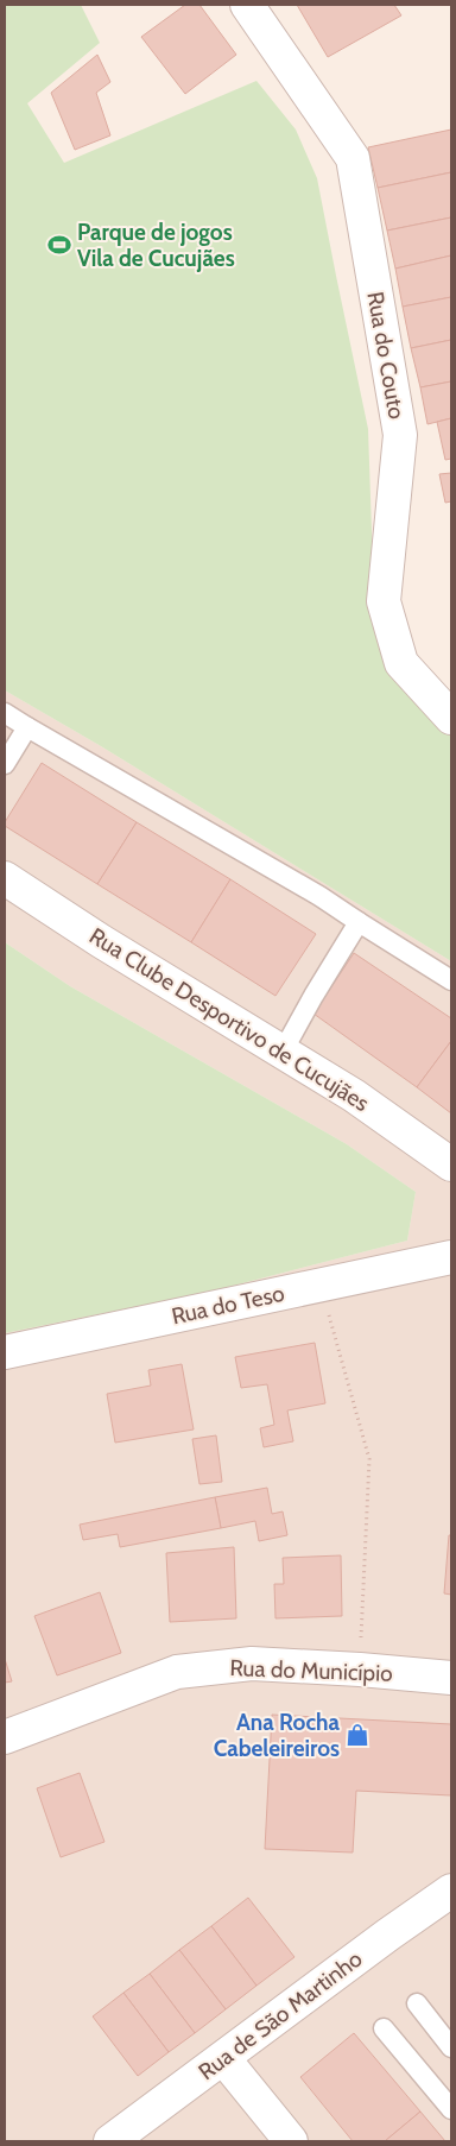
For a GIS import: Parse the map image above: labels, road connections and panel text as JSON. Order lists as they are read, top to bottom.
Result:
{
  "streets": {
    "street": [
      "Rua do Couto",
      "Rua Clube Desportivo de Cucujães",
      "Rua do Teso",
      "Rua do Município",
      "Rua de São Martinho"
    ]
  },
  "places": {
    "sports": ["Parque de jogos Vila de Cucujães"],
    "shop": ["Ana Rocha Cabeleireiros"]
  }
}
